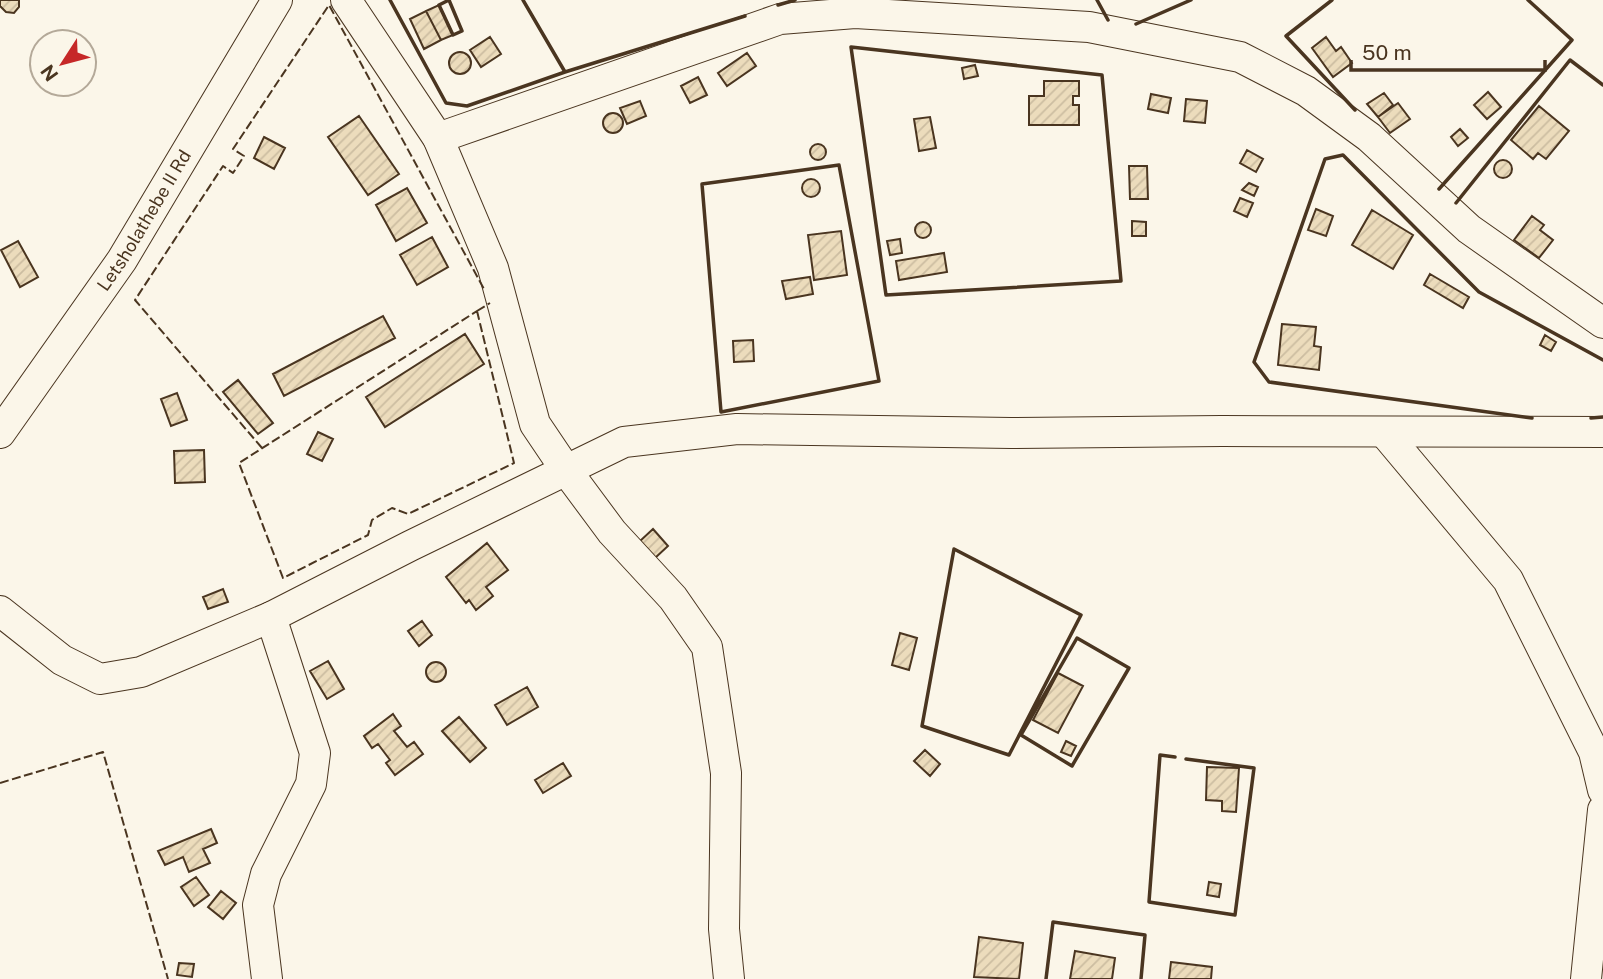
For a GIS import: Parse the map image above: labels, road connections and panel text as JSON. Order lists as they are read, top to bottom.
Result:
{
  "streets": {
    "street": ["Letsholathebe II Rd"]
  },
  "scale_bar": "50 m",
  "north": "bottom left"
}
